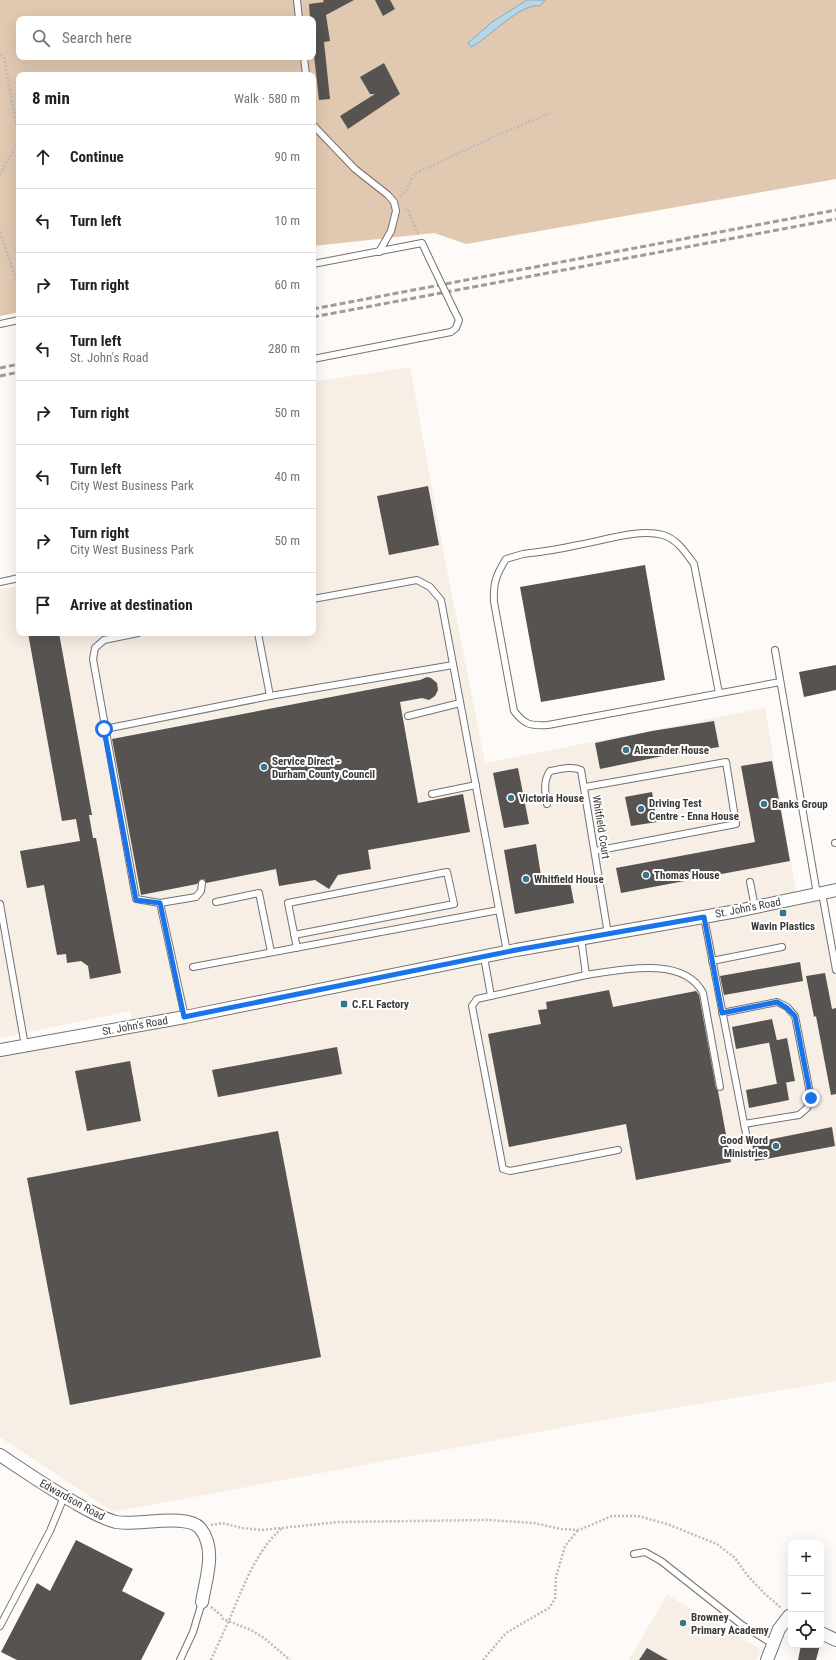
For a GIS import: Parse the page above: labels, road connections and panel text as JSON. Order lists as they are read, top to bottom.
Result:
{
  "streets": {
    "street": ["St. John's Road", "Edwardson Road"],
    "lane": ["Whitfield Court"]
  },
  "crossings": [
    ["Whitfield Court", "St. John's Road"]
  ],
  "places": {
    "other": [
      "Alexander House",
      "Service Direct - Durham County Council",
      "Victoria House",
      "Banks Group",
      "Driving Test Centre - Enna House",
      "Thomas House",
      "Whitfield House",
      "Good Word Ministries",
      "Browney Primary Academy"
    ],
    "transit": ["Wavin Plastics", "C.F.L Factory"]
  },
  "page": {
    "search": "Search here",
    "heading": ["8 min", "Walk · 580 m"],
    "list": [
      ["Continue", "90 m"],
      ["Turn left", "10 m"],
      ["Turn right", "60 m"],
      ["Turn left", "St. John's Road", "280 m"],
      ["Turn right", "50 m"],
      ["Turn left", "City West Business Park", "40 m"],
      ["Turn right", "City West Business Park", "50 m"],
      "Arrive at destination"
    ],
    "map_buttons": ["+", "−"]
  }
}
